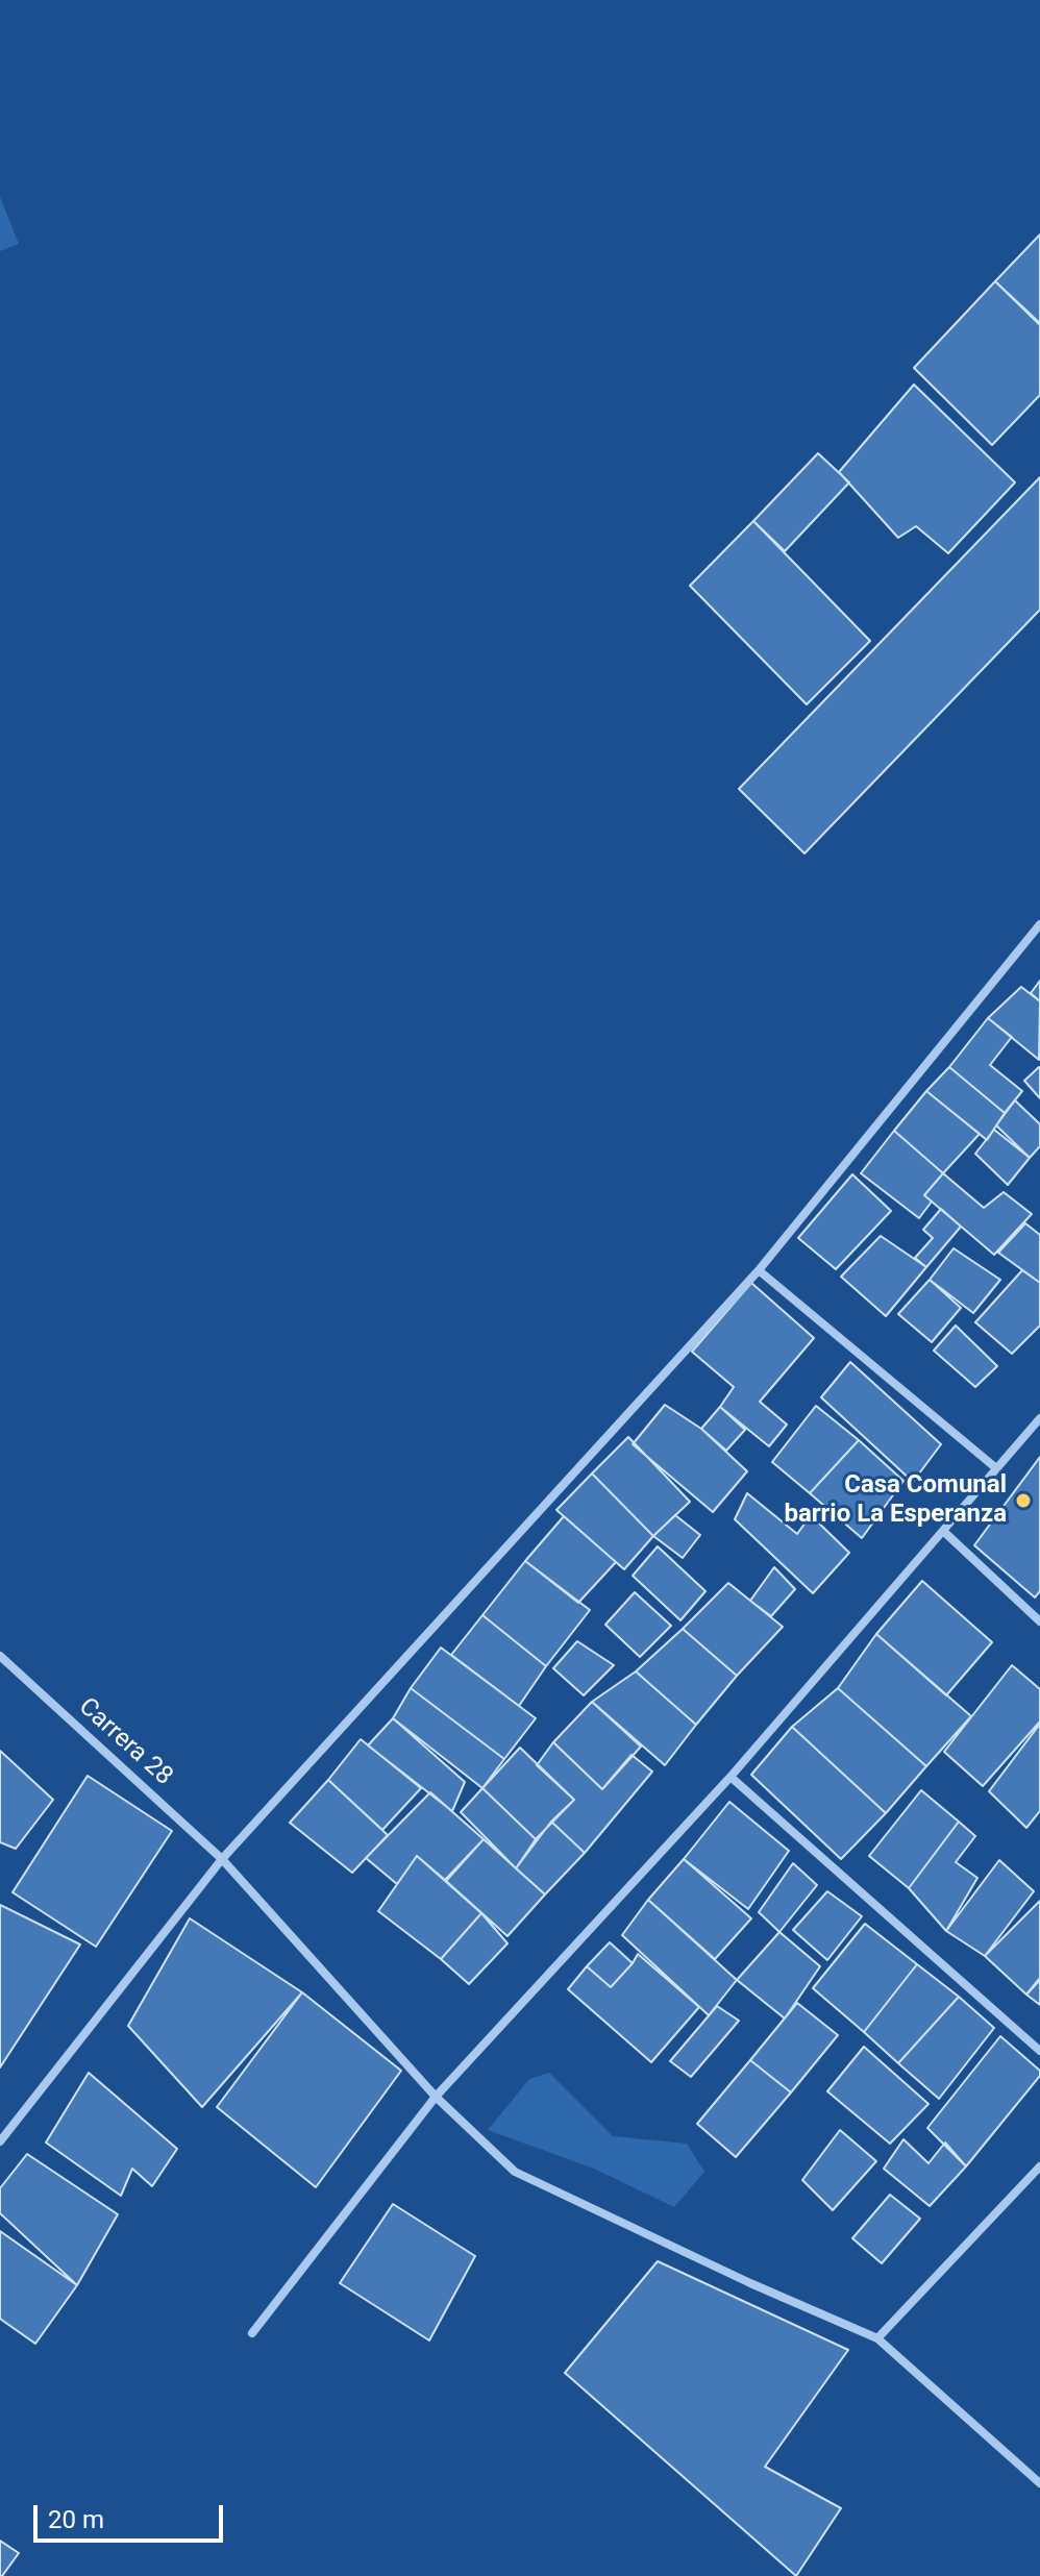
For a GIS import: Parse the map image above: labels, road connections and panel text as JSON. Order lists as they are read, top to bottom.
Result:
{
  "streets": {
    "street": ["Carrera 28"]
  },
  "places": ["Casa Comunal barrio La Esperanza"],
  "scale_bar": "20 m"
}
